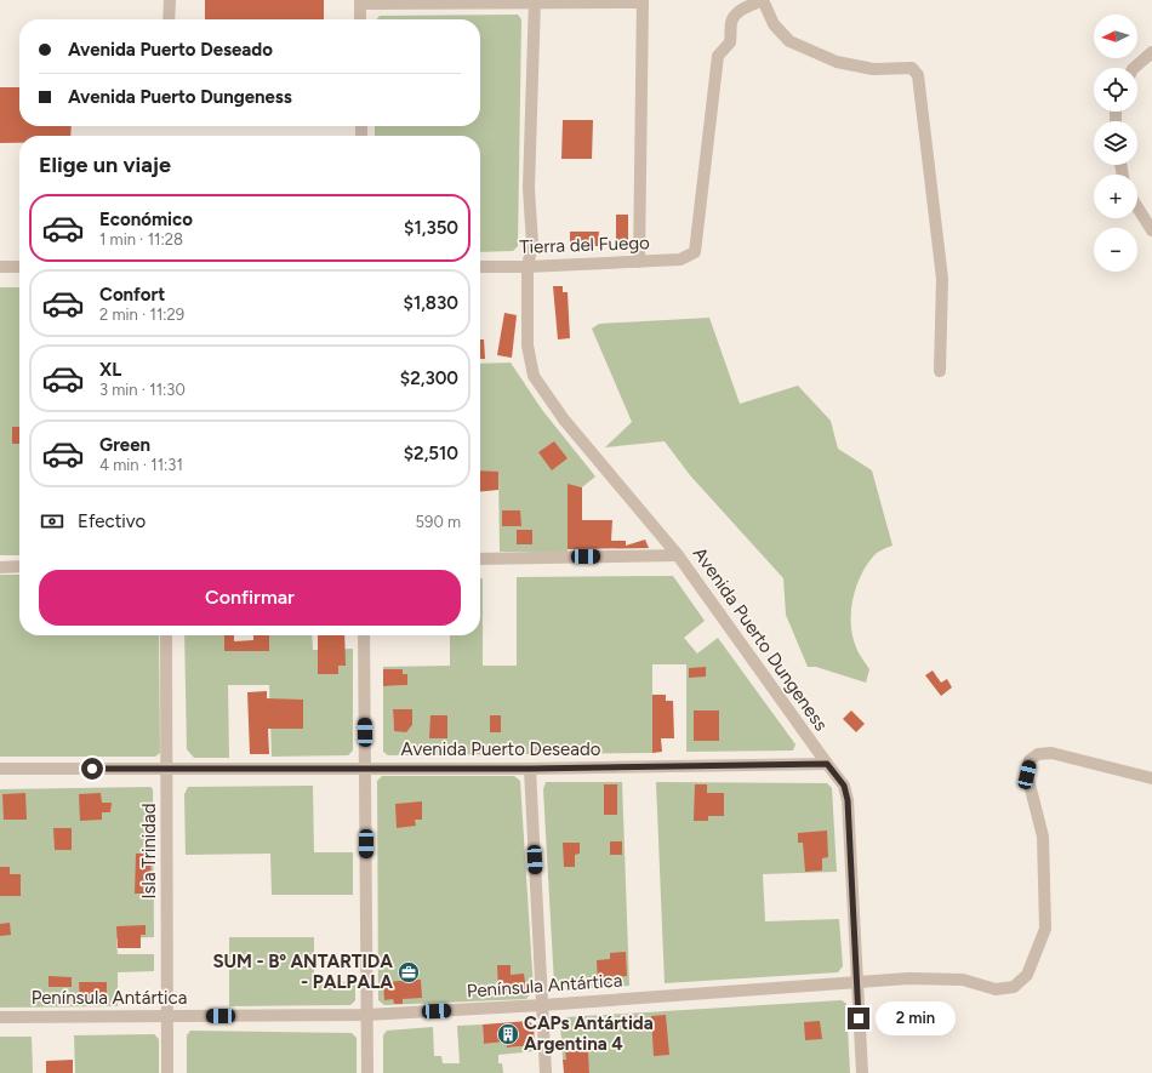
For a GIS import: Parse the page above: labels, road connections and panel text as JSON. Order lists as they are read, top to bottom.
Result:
{
  "streets": {
    "street": [
      "Tierra del Fuego",
      "Avenida Puerto Dungeness",
      "Avenida Puerto Deseado",
      "Isla Trinidad",
      "Península Antártica"
    ]
  },
  "crossings": [
    ["Tierra del Fuego", "Avenida Puerto Dungeness"],
    ["Avenida Puerto Dungeness", "Avenida Puerto Deseado"],
    ["Avenida Puerto Dungeness", "Península Antártica"],
    ["Avenida Puerto Deseado", "Isla Trinidad"],
    ["Isla Trinidad", "Península Antártica"]
  ],
  "places": {
    "office": ["SUM - Bº ANTARTIDA - PALPALA"],
    "building": ["CAPs Antártida Argentina 4"]
  },
  "north": "left",
  "page": {
    "map_buttons": ["+", "−"],
    "banner": ["Avenida Puerto Deseado", "Avenida Puerto Dungeness"],
    "heading": "Elige un viaje",
    "list": [
      {
        "name": "Económico",
        "note": "1 min · 11:28",
        "value": "$1,350"
      },
      {
        "name": "Confort",
        "note": "2 min · 11:29",
        "value": "$1,830"
      },
      {
        "name": "XL",
        "note": "3 min · 11:30",
        "value": "$2,300"
      },
      {
        "name": "Green",
        "note": "4 min · 11:31",
        "value": "$2,510"
      }
    ],
    "pay": ["Efectivo", "590 m"],
    "buttons": "Confirmar",
    "bubble": "2 min"
  }
}
